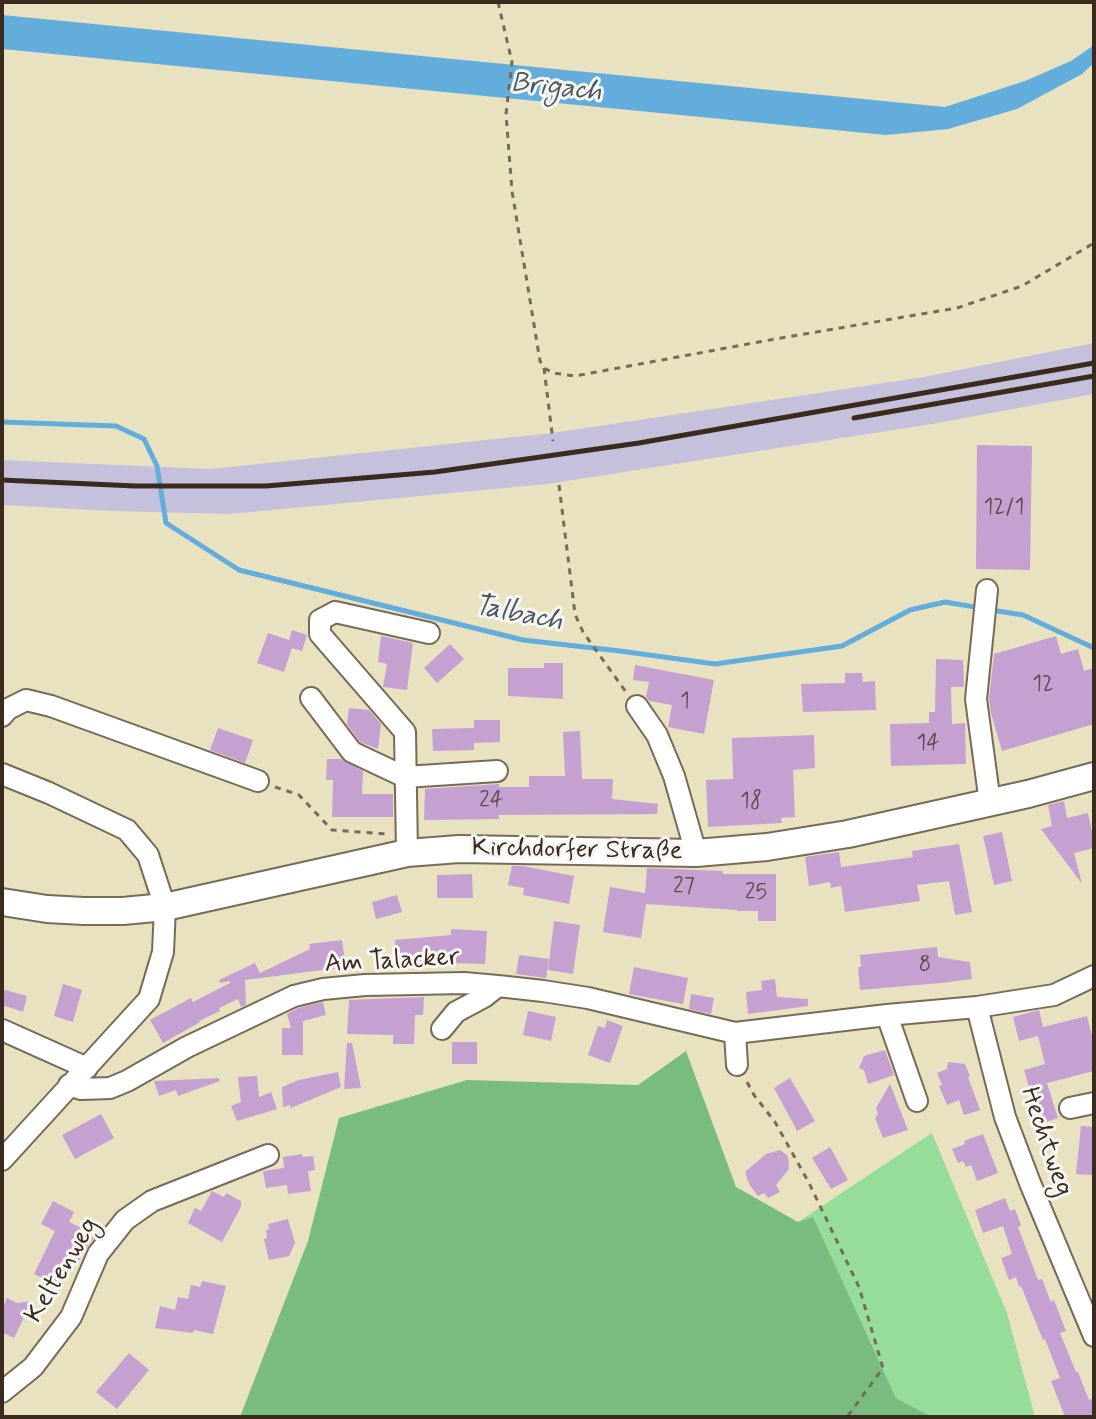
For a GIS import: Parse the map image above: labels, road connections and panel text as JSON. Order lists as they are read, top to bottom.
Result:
{
  "streets": {
    "main road": ["Kirchdorfer Straße"],
    "street": ["Am Talacker", "Hechtweg", "Keltenweg"]
  },
  "crossings": [
    ["Am Talacker", "Hechtweg"]
  ],
  "water": ["Brigach", "Talbach"],
  "house_numbers": [
    "12/1",
    "12",
    "1",
    "14",
    "24",
    "18",
    "27",
    "25",
    "8"
  ]
}
